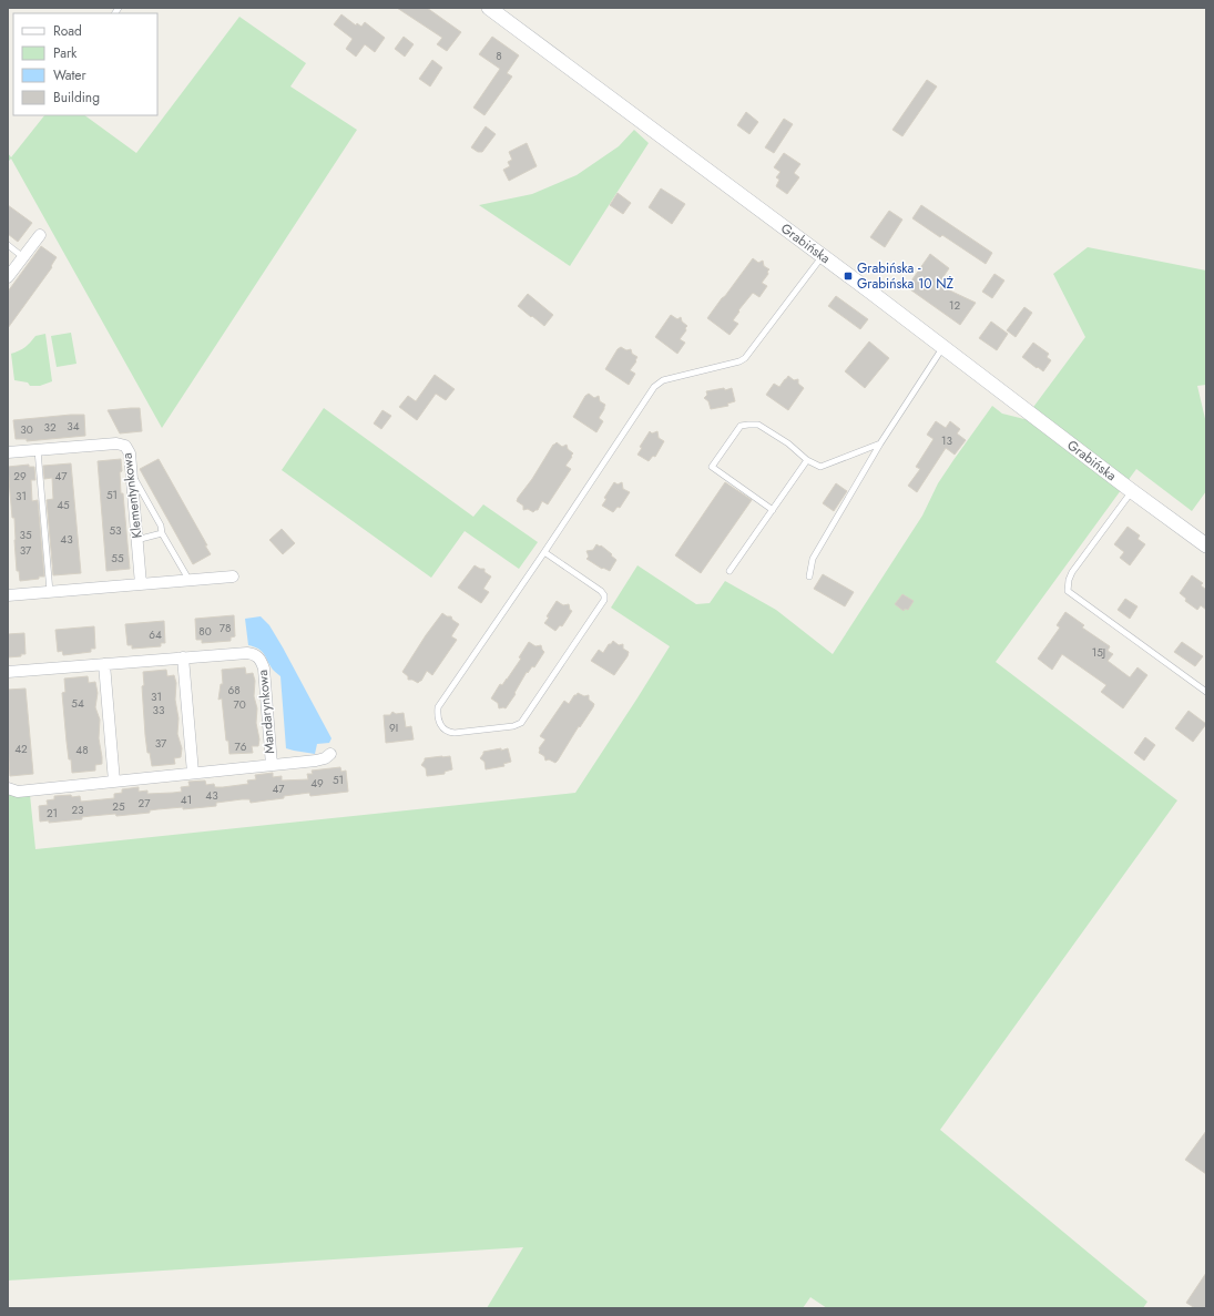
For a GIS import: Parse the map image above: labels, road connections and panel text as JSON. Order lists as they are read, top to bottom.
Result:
{
  "streets": {
    "street": ["Grabińska", "Klementynkowa", "Mandarynkowa"]
  },
  "places": {
    "transit": ["Grabińska - Grabińska 10 NŻ"]
  },
  "house_numbers": [
    "8",
    "12",
    "34",
    "32",
    "30",
    "13",
    "29",
    "47",
    "51",
    "31",
    "45",
    "53",
    "35",
    "43",
    "37",
    "55",
    "78",
    "80",
    "64",
    "15J",
    "68",
    "31",
    "54",
    "70",
    "33",
    "9I",
    "37",
    "76",
    "42",
    "48",
    "51",
    "49",
    "47",
    "43",
    "41",
    "27",
    "25",
    "23",
    "21"
  ],
  "legend": [
    "Road",
    "Park",
    "Water",
    "Building"
  ]
}
